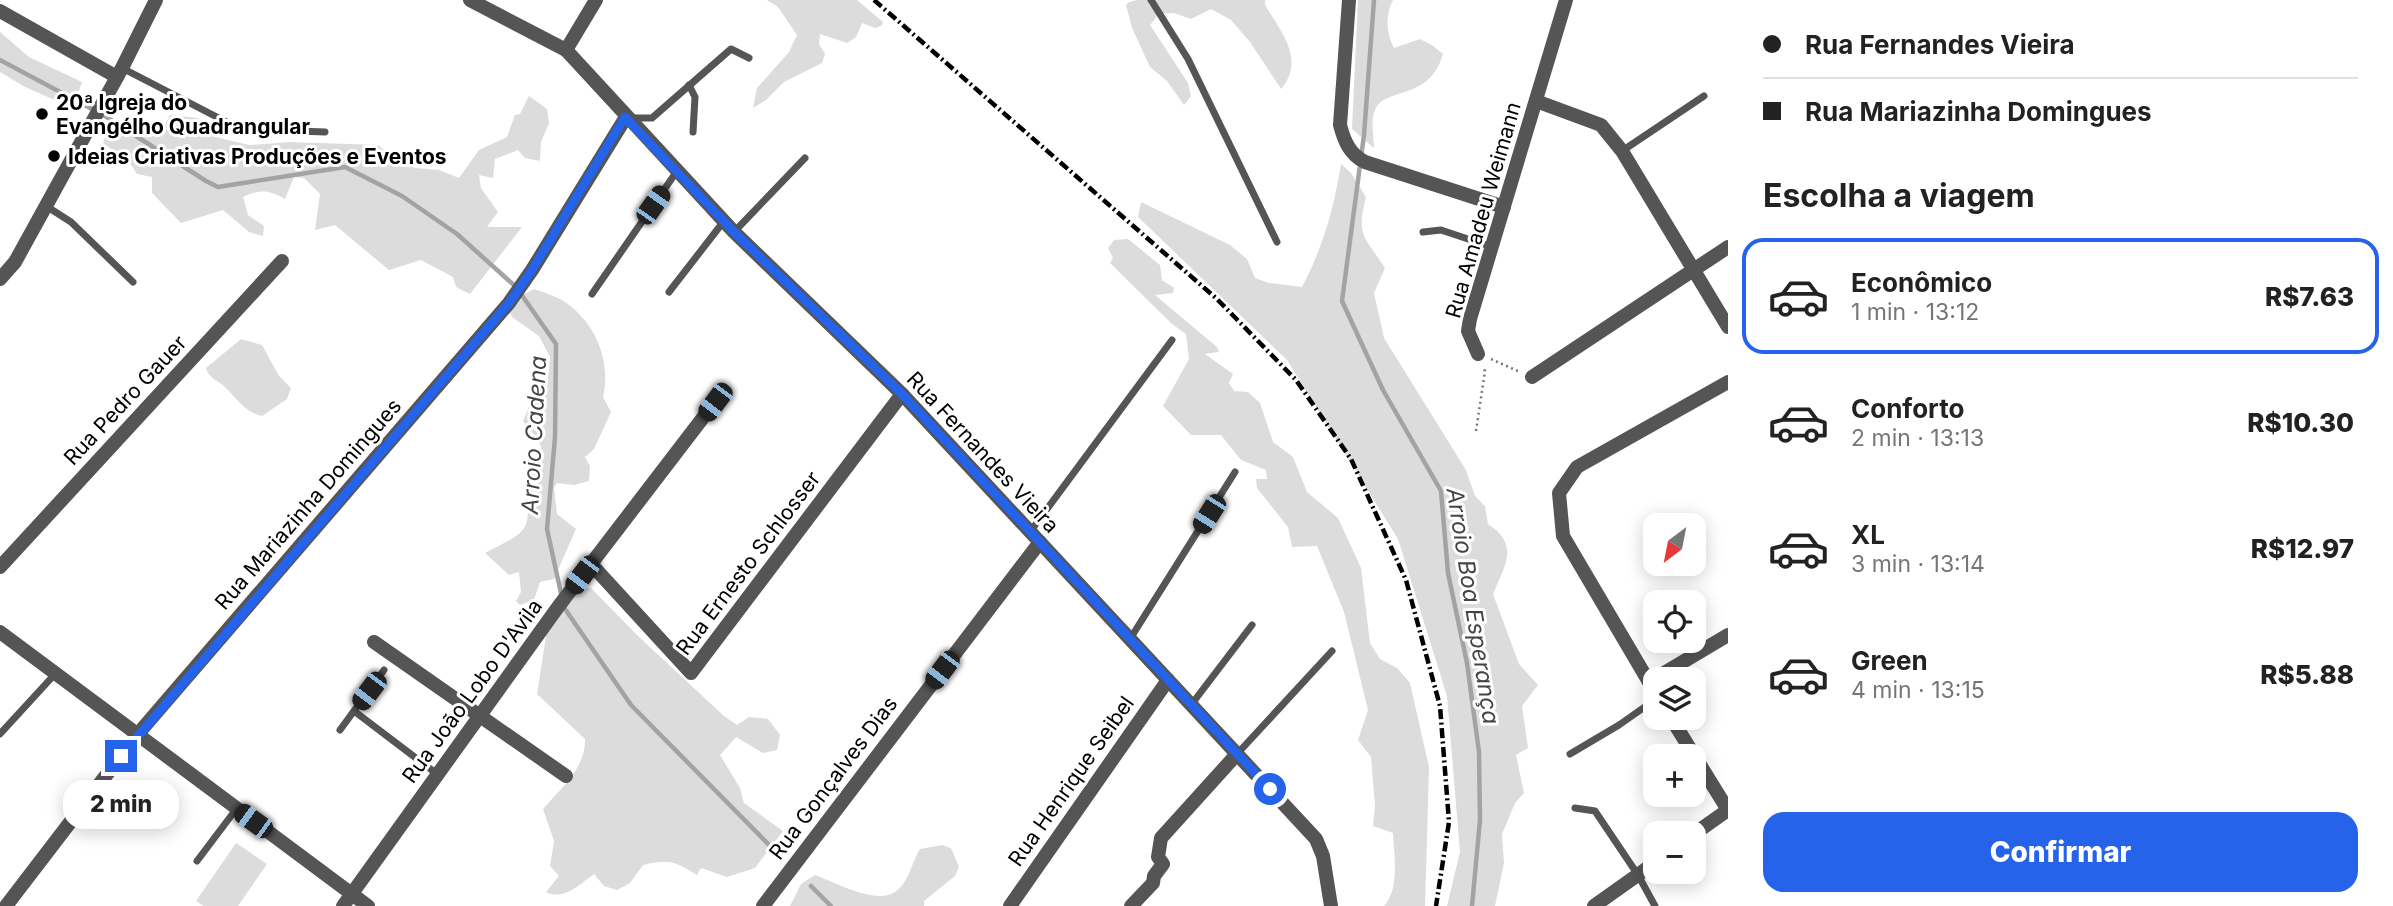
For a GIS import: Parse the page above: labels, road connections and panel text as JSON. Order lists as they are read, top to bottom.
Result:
{
  "streets": {
    "street": [
      "Rua Amadeu Weimann",
      "Rua Pedro Gauer",
      "Rua Fernandes Vieira",
      "Rua Mariazinha Domingues",
      "Rua Ernesto Schlosser",
      "Rua João Lobo D'Avila",
      "Rua Gonçalves Dias",
      "Rua Henrique Seibel"
    ]
  },
  "crossings": [
    ["Rua Fernandes Vieira", "Rua Mariazinha Domingues"],
    ["Rua Fernandes Vieira", "Rua Ernesto Schlosser"],
    ["Rua Fernandes Vieira", "Rua Gonçalves Dias"],
    ["Rua Fernandes Vieira", "Rua Henrique Seibel"],
    ["Rua Ernesto Schlosser", "Rua João Lobo D'Avila"]
  ],
  "water": ["Arroio Cadena", "Arroio Boa Esperança"],
  "places": ["20ª Igreja do Evangélho Quadrangular", "Ideias Criativas Produções e Eventos"],
  "north": "bottom left",
  "page": {
    "banner": ["Rua Fernandes Vieira", "Rua Mariazinha Domingues"],
    "heading": "Escolha a viagem",
    "list": [
      {
        "name": "Econômico",
        "note": "1 min · 13:12",
        "value": "R$7.63"
      },
      {
        "name": "Conforto",
        "note": "2 min · 13:13",
        "value": "R$10.30"
      },
      {
        "name": "XL",
        "note": "3 min · 13:14",
        "value": "R$12.97"
      },
      {
        "name": "Green",
        "note": "4 min · 13:15",
        "value": "R$5.88"
      }
    ],
    "map_buttons": ["+", "−"],
    "bubble": "2 min",
    "buttons": "Confirmar"
  }
}
